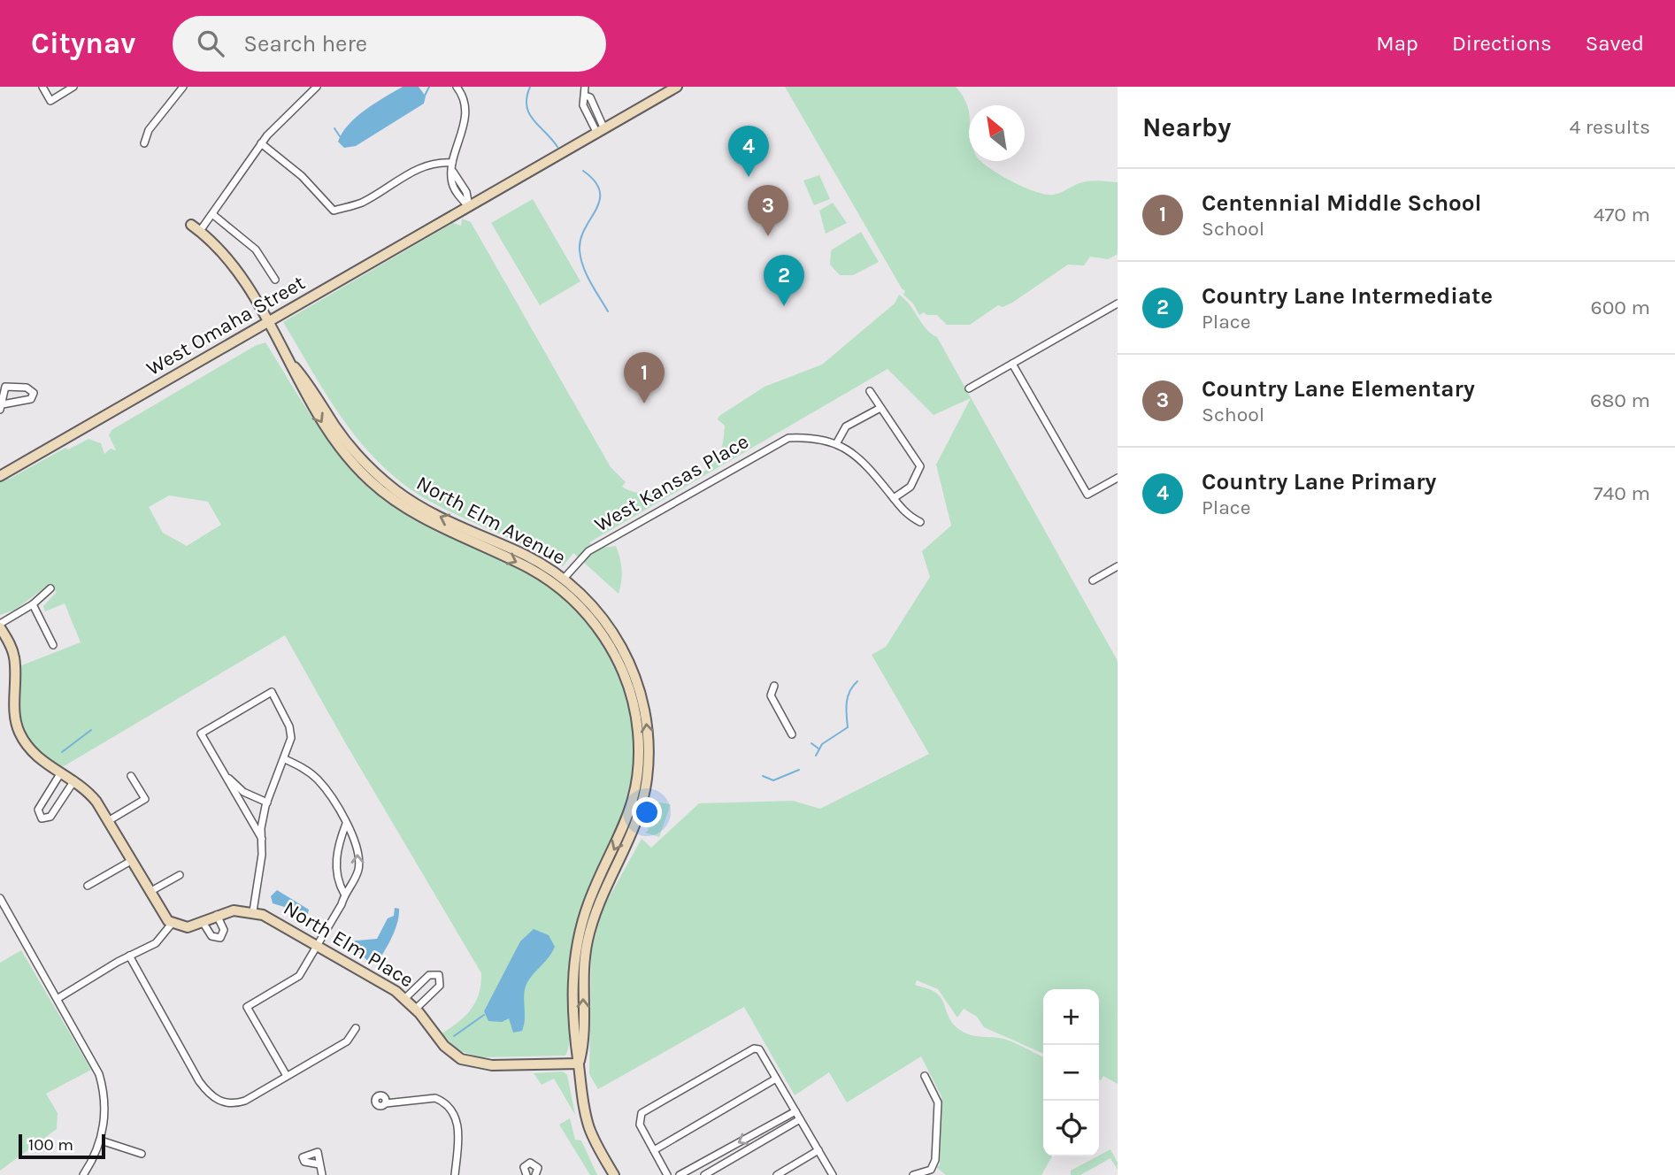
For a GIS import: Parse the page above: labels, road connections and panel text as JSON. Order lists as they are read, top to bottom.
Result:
{
  "streets": {
    "main road": ["West Omaha Street", "North Elm Avenue", "North Elm Place"],
    "street": ["West Kansas Place"]
  },
  "crossings": [
    ["West Omaha Street", "North Elm Avenue"],
    ["West Kansas Place", "North Elm Avenue"],
    ["North Elm Avenue", "North Elm Place"]
  ],
  "scale_bar": "100 m",
  "north": "top left",
  "page": {
    "header": "Citynav",
    "search": "Search here",
    "nav": ["Map", "Directions", "Saved"],
    "heading": ["Nearby", "4 results"],
    "pins": [
      "4",
      "3",
      "2",
      "1"
    ],
    "list": [
      {
        "mark": "1",
        "name": "Centennial Middle School",
        "note": "School",
        "value": "470 m"
      },
      {
        "mark": "2",
        "name": "Country Lane Intermediate",
        "note": "Place",
        "value": "600 m"
      },
      {
        "mark": "3",
        "name": "Country Lane Elementary",
        "note": "School",
        "value": "680 m"
      },
      {
        "mark": "4",
        "name": "Country Lane Primary",
        "note": "Place",
        "value": "740 m"
      }
    ],
    "map_buttons": ["+", "−"],
    "scale": "100 m"
  }
}
